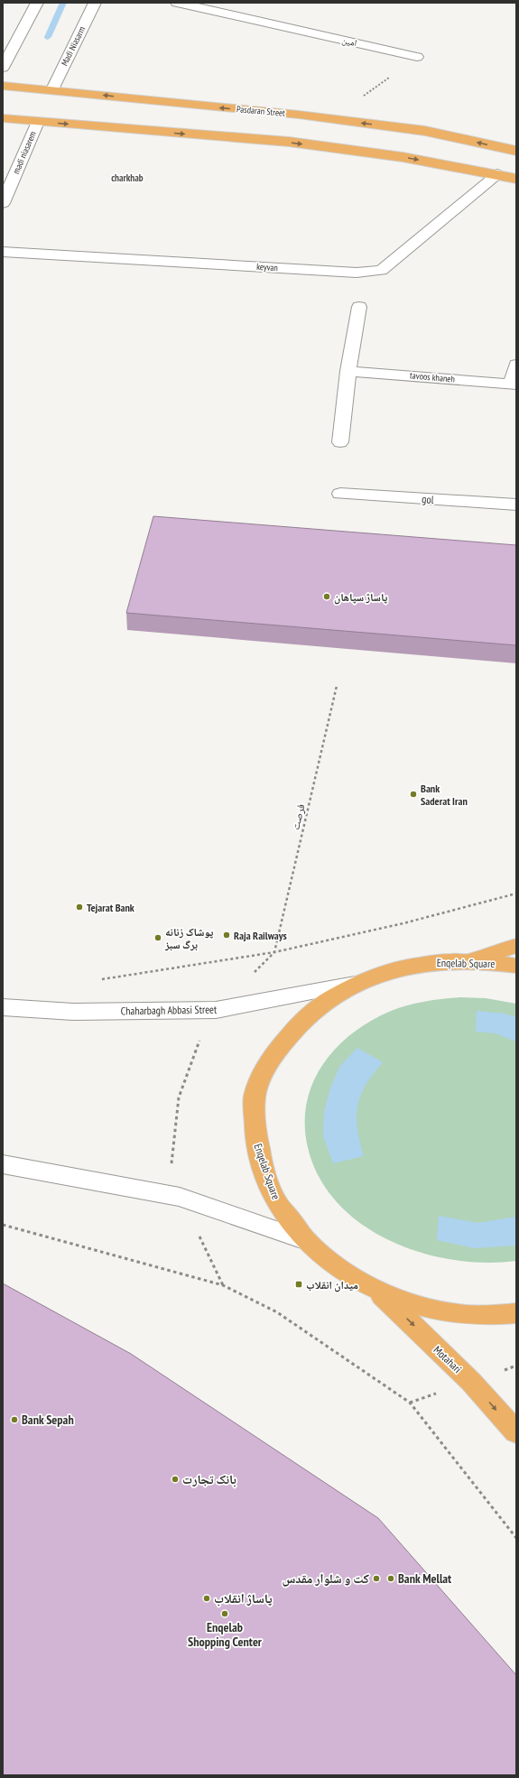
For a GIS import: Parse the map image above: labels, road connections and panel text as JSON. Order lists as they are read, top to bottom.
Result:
{
  "streets": {
    "main road": ["Pasdaran Street", "Enqelab Square", "Motahari"],
    "street": [
      "امین",
      "Madi Niasarm",
      "madi niasarem",
      "keyvan",
      "tavoos khaneh",
      "gol",
      "Chaharbagh Abbasi Street"
    ],
    "path": ["فرصت"]
  },
  "crossings": [
    ["Madi Niasarm", "Pasdaran Street"],
    ["Enqelab Square", "Chaharbagh Abbasi Street"],
    ["Enqelab Square", "Motahari"]
  ],
  "one_way": ["Motahari"],
  "districts": ["charkhab"],
  "places": {
    "other": [
      "پاساژ سپاهان",
      "Bank Saderat Iran",
      "Tejarat Bank",
      "Raja Railways",
      "پوشاک زنانه برگ سبز",
      "Bank Sepah",
      "بانک تجارت",
      "کت و شلوار مقدس",
      "Bank Mellat",
      "پاساژ انقلاب",
      "Enqelab Shopping Center"
    ],
    "transit": ["میدان انقلاب"]
  }
}
